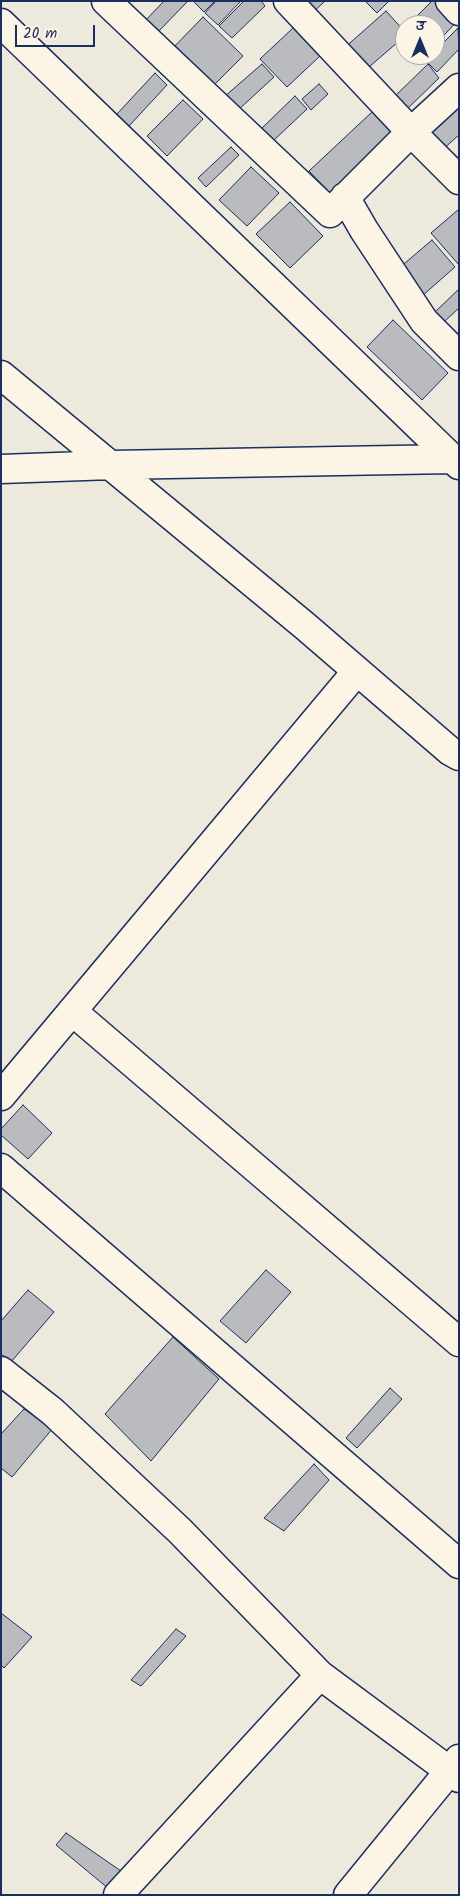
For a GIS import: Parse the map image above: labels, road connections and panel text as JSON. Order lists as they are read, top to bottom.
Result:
{
  "scale_bar": "20 m",
  "north": "top"
}
